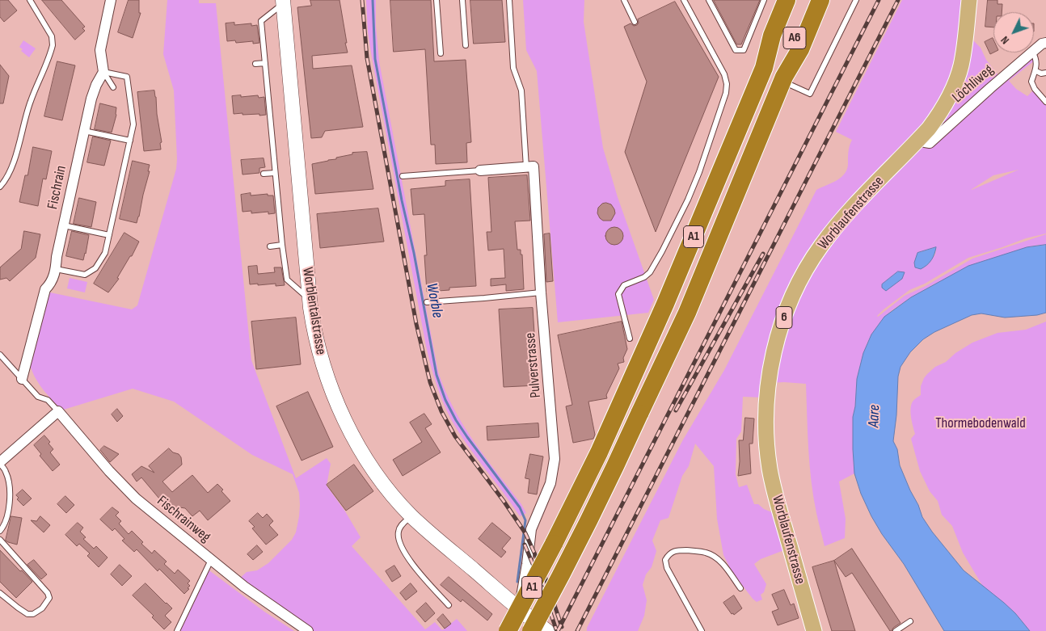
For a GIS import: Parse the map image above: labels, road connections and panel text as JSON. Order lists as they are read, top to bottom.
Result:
{
  "streets": {
    "highway": ["A6", "A1"],
    "main road": ["Worblaufenstrasse", "Worblentalstrasse", "6"],
    "street": [
      "Löchliweg",
      "Fischrain",
      "Pulverstrasse",
      "Fischrainweg"
    ]
  },
  "crossings": [
    ["A6", "A1"],
    ["Löchliweg", "Worblaufenstrasse"],
    ["Worblentalstrasse", "Pulverstrasse"]
  ],
  "water": ["Worble", "Aare"],
  "parks": ["Thormebodenwald"],
  "north": "bottom left"
}
